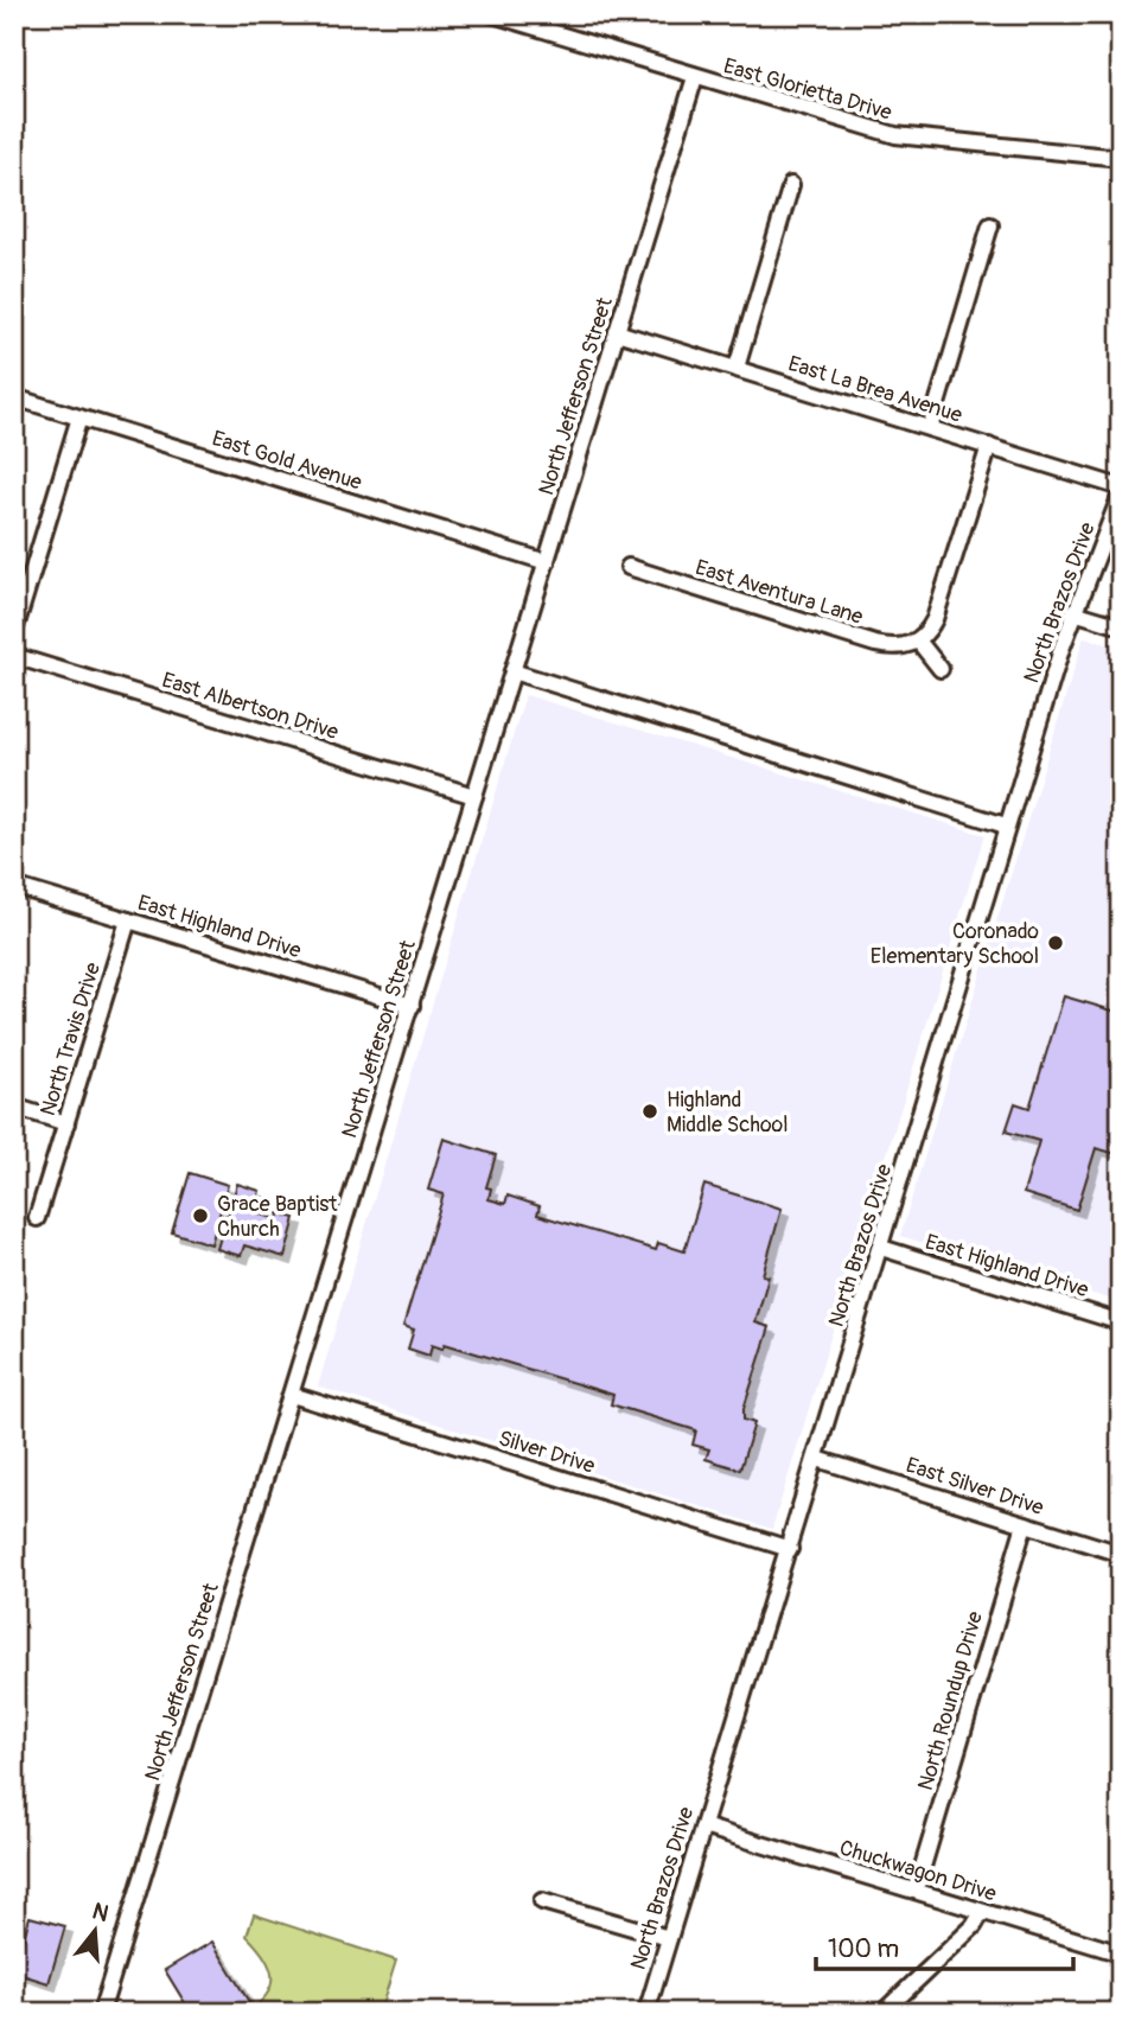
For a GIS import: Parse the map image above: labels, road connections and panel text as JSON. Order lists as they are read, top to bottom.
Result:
{
  "streets": {
    "street": [
      "East Glorietta Drive",
      "East La Brea Avenue",
      "North Jefferson Street",
      "East Gold Avenue",
      "East Aventura Lane",
      "North Brazos Drive",
      "East Albertson Drive",
      "East Highland Drive",
      "North Travis Drive",
      "Silver Drive",
      "East Silver Drive",
      "North Roundup Drive",
      "Chuckwagon Drive"
    ]
  },
  "crossings": [
    ["East Glorietta Drive", "North Jefferson Street"],
    ["East La Brea Avenue", "North Jefferson Street"],
    ["North Jefferson Street", "East Gold Avenue"],
    ["North Jefferson Street", "East Albertson Drive"],
    ["North Jefferson Street", "East Highland Drive"],
    ["North Jefferson Street", "Silver Drive"],
    ["North Brazos Drive", "East Highland Drive"],
    ["North Brazos Drive", "Silver Drive"],
    ["North Brazos Drive", "East Silver Drive"],
    ["North Brazos Drive", "Chuckwagon Drive"],
    ["East Highland Drive", "North Travis Drive"],
    ["East Silver Drive", "North Roundup Drive"],
    ["North Roundup Drive", "Chuckwagon Drive"]
  ],
  "places": ["Coronado Elementary School", "Highland Middle School", "Grace Baptist Church"],
  "scale_bar": "100 m",
  "north": "top"
}
